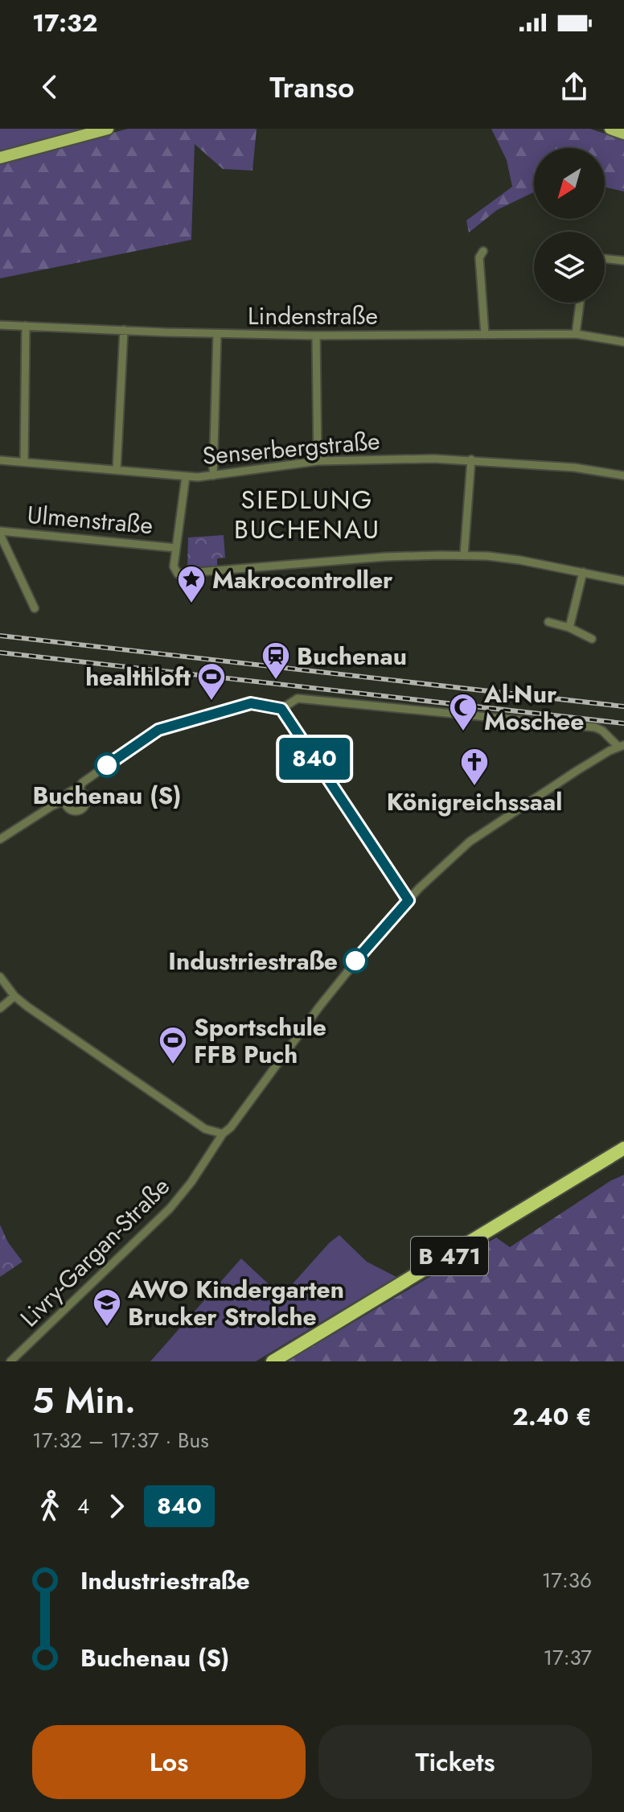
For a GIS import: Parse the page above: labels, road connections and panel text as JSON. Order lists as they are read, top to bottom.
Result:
{
  "streets": {
    "highway": ["B 471"],
    "street": [
      "Lindenstraße",
      "Senserbergstraße",
      "Ulmenstraße",
      "Livry-Gargan-Straße"
    ]
  },
  "districts": ["SIEDLUNG BUCHENAU"],
  "places": {
    "place": ["Makrocontroller"],
    "station": ["Buchenau"],
    "sports": ["healthloft", "Sportschule FFB Puch"],
    "mosque": ["Al-Nur Moschee"],
    "other": ["Buchenau (S)", "Industriestraße"],
    "church": ["Königreichssaal"],
    "school or university": ["AWO Kindergarten Brucker Strolche"]
  },
  "lines": ["bus line 840"],
  "north": "bottom left",
  "page": {
    "status": "17:32",
    "header": "Transo",
    "on_map": "840",
    "heading": ["5 Min.", "17:32 – 17:37 · Bus", "2.40 €"],
    "legs": ["4", "840"],
    "list": [
      {
        "name": "Industriestraße",
        "value": "17:36"
      },
      {
        "name": "Buchenau (S)",
        "value": "17:37"
      }
    ],
    "buttons": ["Los", "Tickets"]
  }
}
